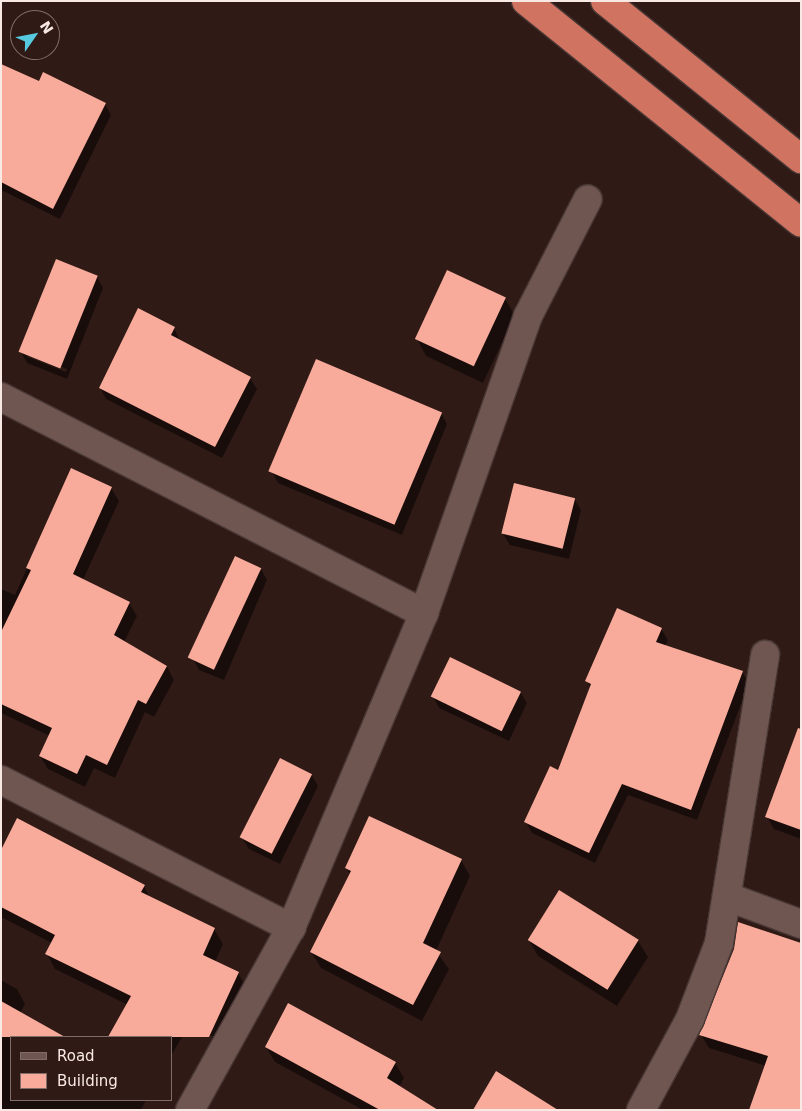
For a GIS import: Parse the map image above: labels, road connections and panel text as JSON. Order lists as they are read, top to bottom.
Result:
{
  "legend": ["Road", "Building"],
  "north": "top right"
}
